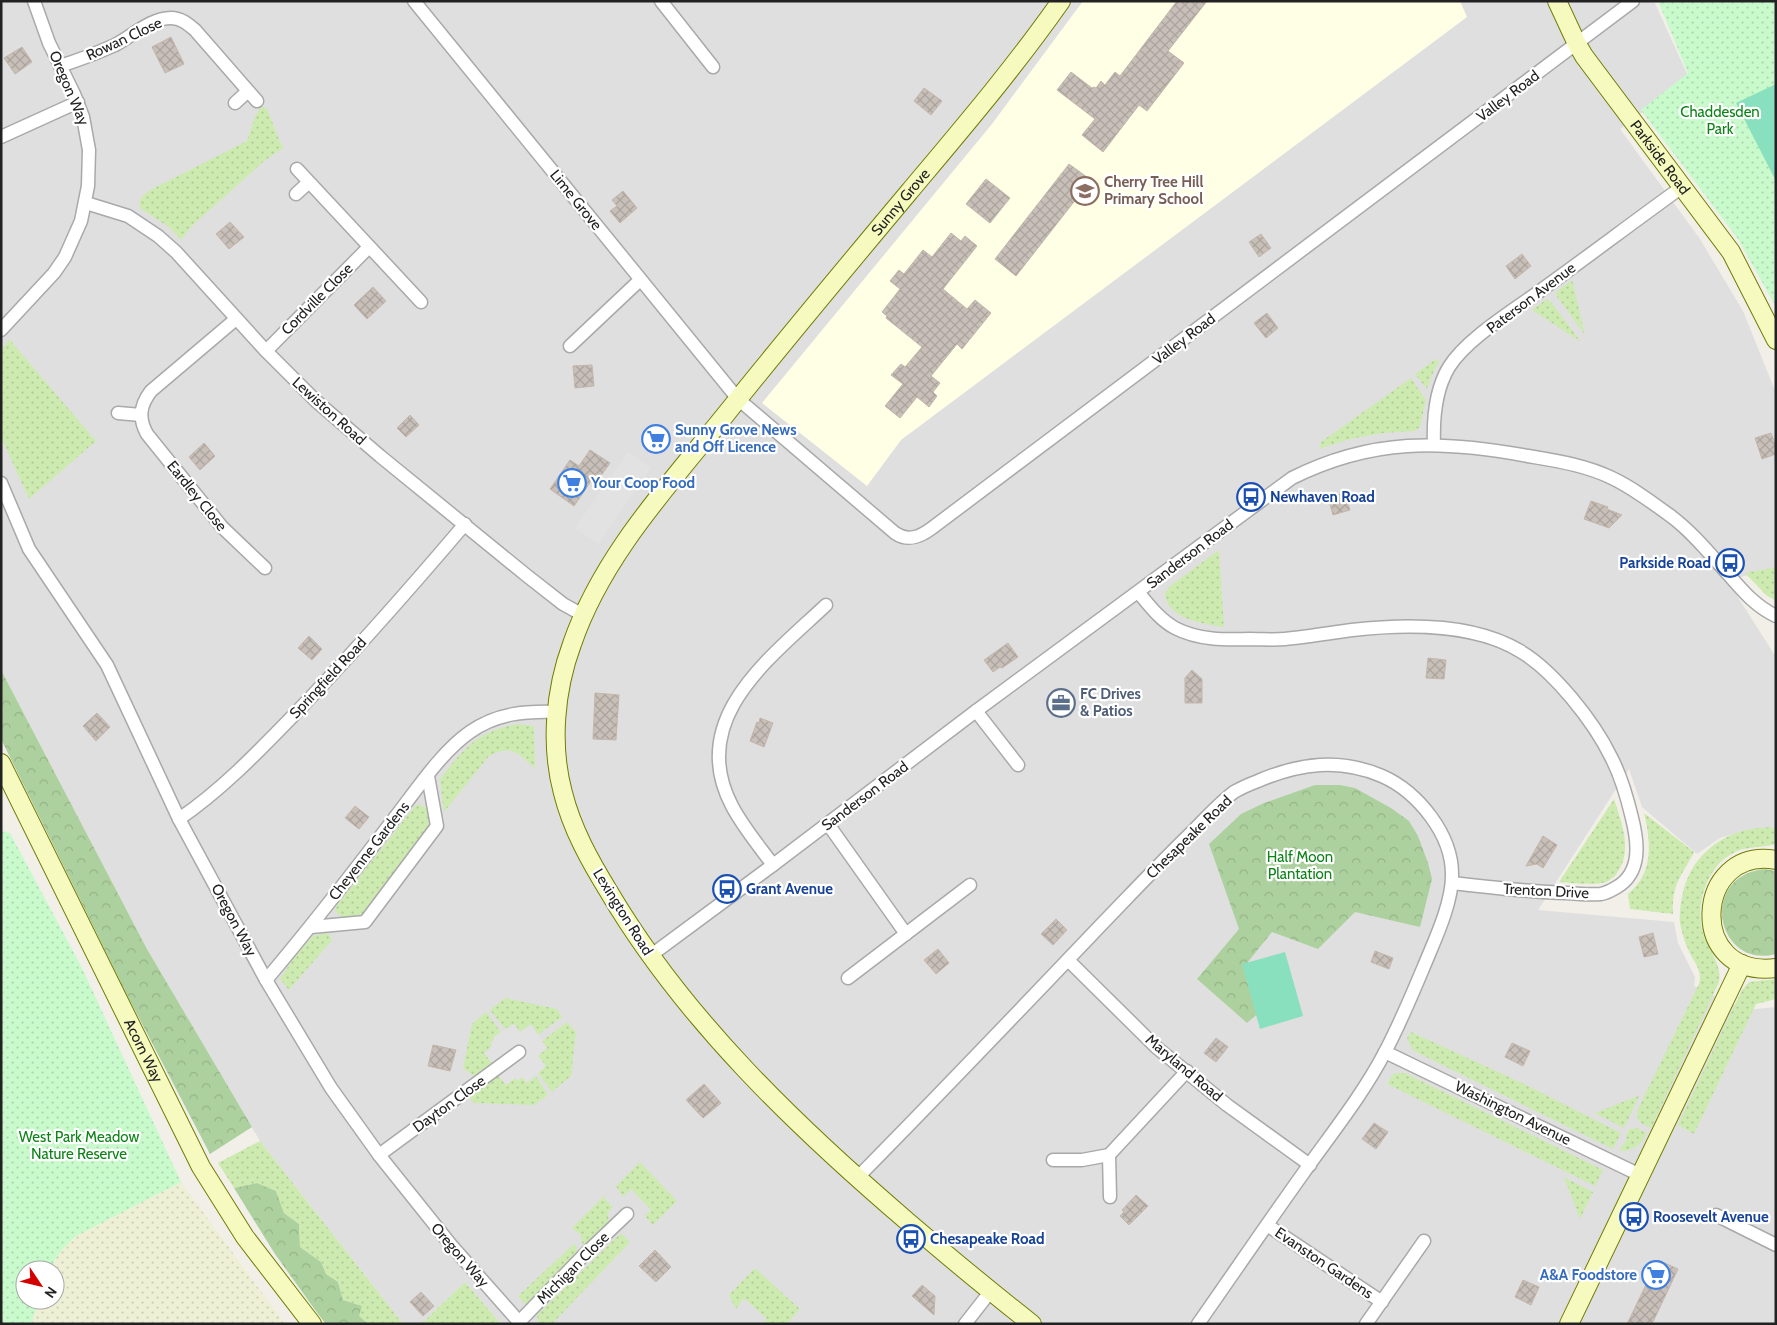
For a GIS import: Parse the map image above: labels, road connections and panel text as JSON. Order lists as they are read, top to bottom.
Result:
{
  "streets": {
    "street": [
      "Rowan Close",
      "Oregon Way",
      "Valley Road",
      "Parkside Road",
      "Lime Grove",
      "Sunny Grove",
      "Paterson Avenue",
      "Cordville Close",
      "Lewiston Road",
      "Eardley Close",
      "Sanderson Road",
      "Springfield Road",
      "Chesapeake Road",
      "Cheyenne Gardens",
      "Trenton Drive",
      "Lexington Road",
      "Acorn Way",
      "Maryland Road",
      "Dayton Close",
      "Washington Avenue",
      "Evanston Gardens",
      "Michigan Close"
    ]
  },
  "crossings": [
    ["Rowan Close", "Oregon Way"],
    ["Oregon Way", "Lewiston Road"],
    ["Oregon Way", "Springfield Road"],
    ["Oregon Way", "Cheyenne Gardens"],
    ["Oregon Way", "Dayton Close"],
    ["Oregon Way", "Michigan Close"],
    ["Valley Road", "Parkside Road"],
    ["Valley Road", "Lime Grove"],
    ["Valley Road", "Sunny Grove"],
    ["Valley Road", "Lexington Road"],
    ["Parkside Road", "Paterson Avenue"],
    ["Lime Grove", "Sunny Grove"],
    ["Lime Grove", "Lexington Road"],
    ["Sunny Grove", "Lexington Road"],
    ["Paterson Avenue", "Sanderson Road"],
    ["Cordville Close", "Lewiston Road"],
    ["Lewiston Road", "Springfield Road"],
    ["Lewiston Road", "Lexington Road"],
    ["Sanderson Road", "Trenton Drive"],
    ["Sanderson Road", "Lexington Road"],
    ["Chesapeake Road", "Trenton Drive"],
    ["Chesapeake Road", "Lexington Road"],
    ["Chesapeake Road", "Maryland Road"],
    ["Chesapeake Road", "Washington Avenue"],
    ["Chesapeake Road", "Evanston Gardens"],
    ["Cheyenne Gardens", "Lexington Road"]
  ],
  "parks": ["Chaddesden Park", "Half Moon Plantation", "West Park Meadow Nature Reserve"],
  "places": {
    "school or university": ["Cherry Tree Hill Primary School"],
    "supermarket": ["Sunny Grove News and Off Licence", "Your Coop Food", "A&A Foodstore"],
    "bus stop": [
      "Newhaven Road",
      "Parkside Road",
      "Grant Avenue",
      "Roosevelt Avenue",
      "Chesapeake Road"
    ],
    "office": ["FC Drives & Patios"]
  },
  "north": "bottom right"
}
